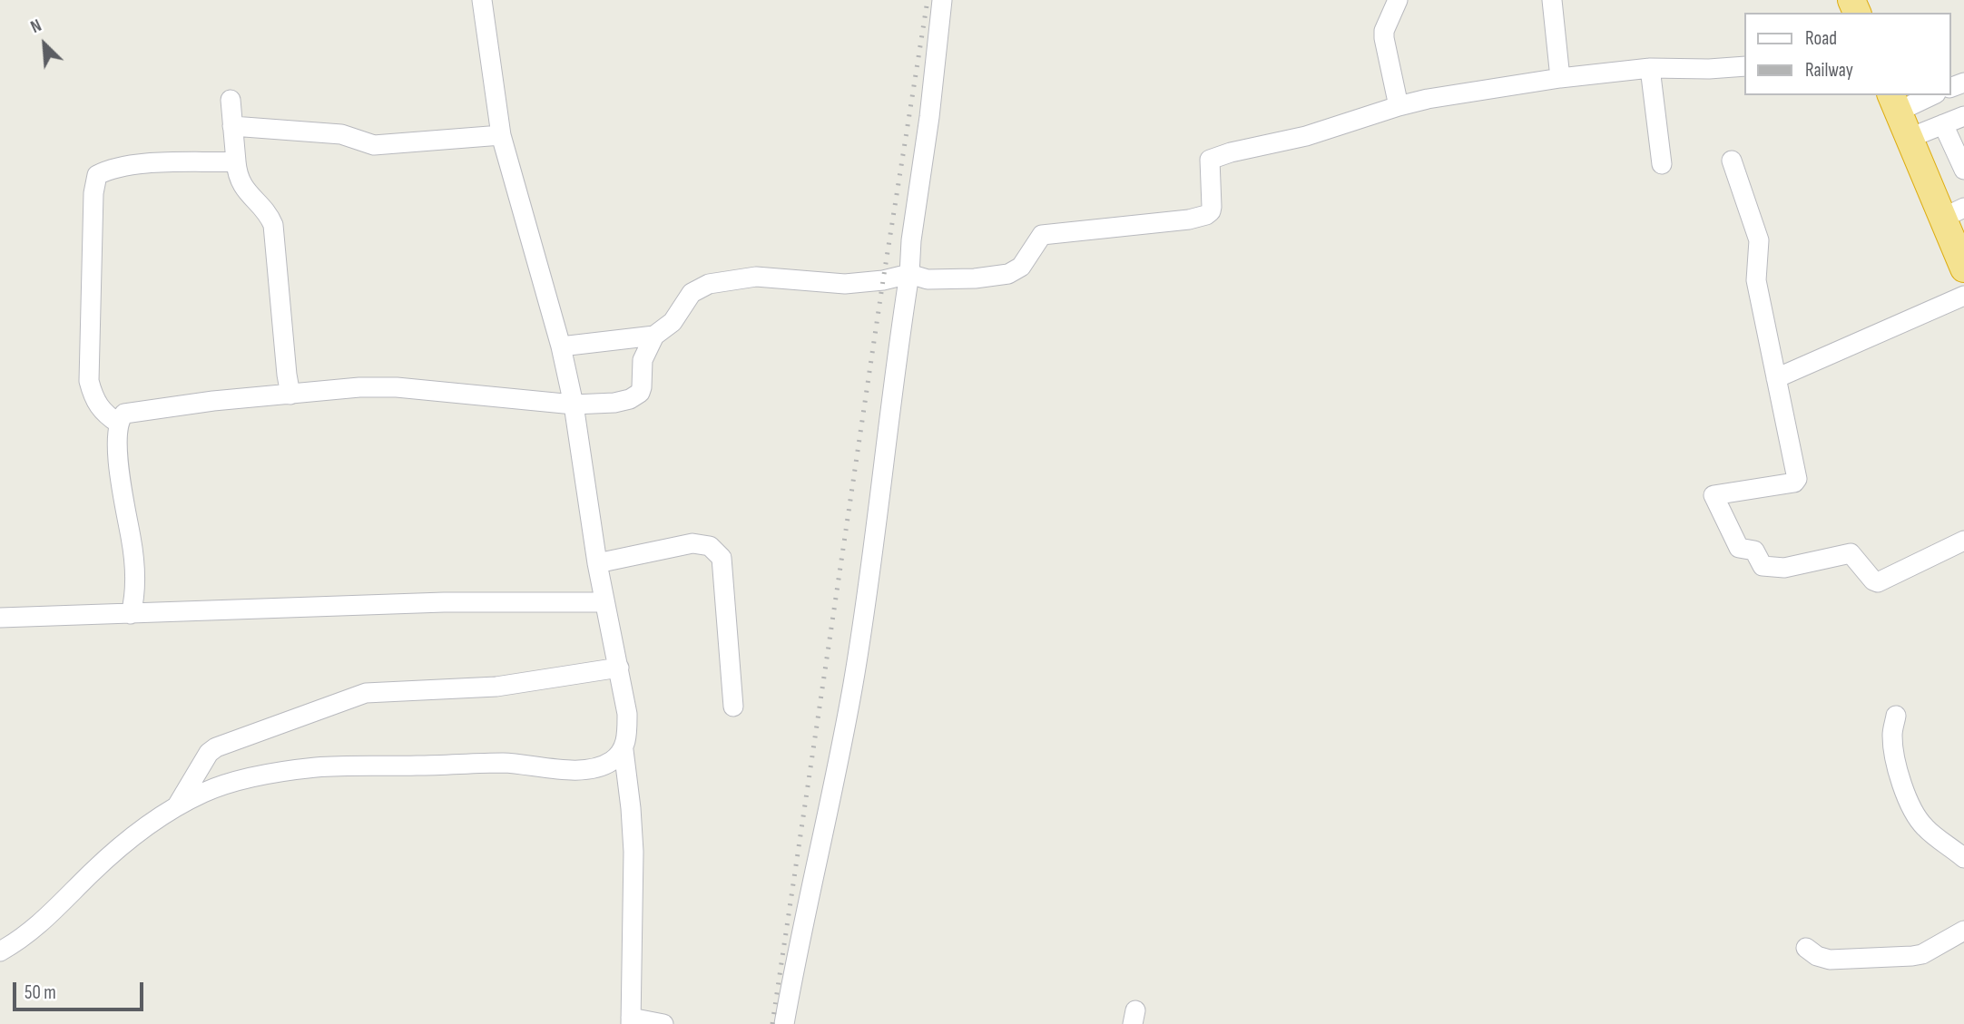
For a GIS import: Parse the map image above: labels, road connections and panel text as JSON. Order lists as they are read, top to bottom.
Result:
{
  "legend": ["Road", "Railway"],
  "scale_bar": "50 m",
  "north": "top left"
}
